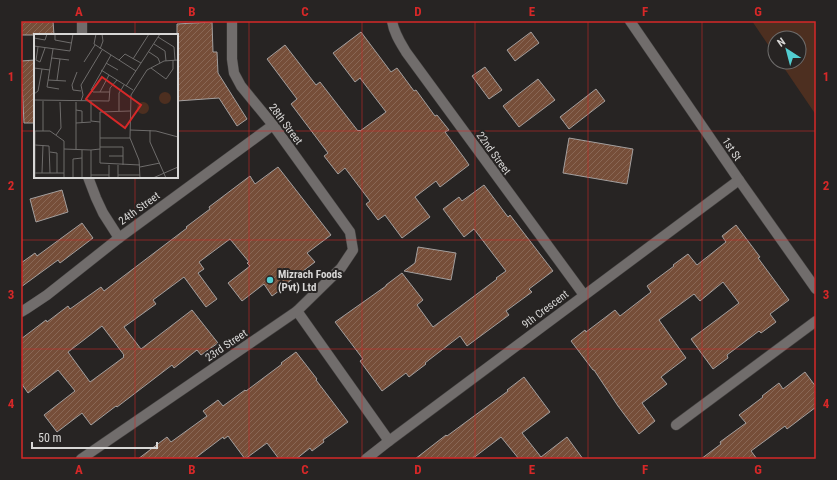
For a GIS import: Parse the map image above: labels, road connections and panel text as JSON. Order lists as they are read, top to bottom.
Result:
{
  "streets": {
    "street": [
      "28th Street",
      "1st St",
      "22nd Street",
      "24th Street",
      "9th Crescent",
      "23rd Street"
    ]
  },
  "crossings": [
    ["28th Street", "24th Street"],
    ["28th Street", "23rd Street"],
    ["1st St", "9th Crescent"],
    ["22nd Street", "9th Crescent"]
  ],
  "places": ["Mizrach Foods (Pvt) Ltd"],
  "scale_bar": "50 m",
  "north": "top left",
  "grid": {
    "columns": [
      "A",
      "B",
      "C",
      "D",
      "E",
      "F",
      "G"
    ],
    "rows": [
      "1",
      "2",
      "3",
      "4"
    ]
  }
}
